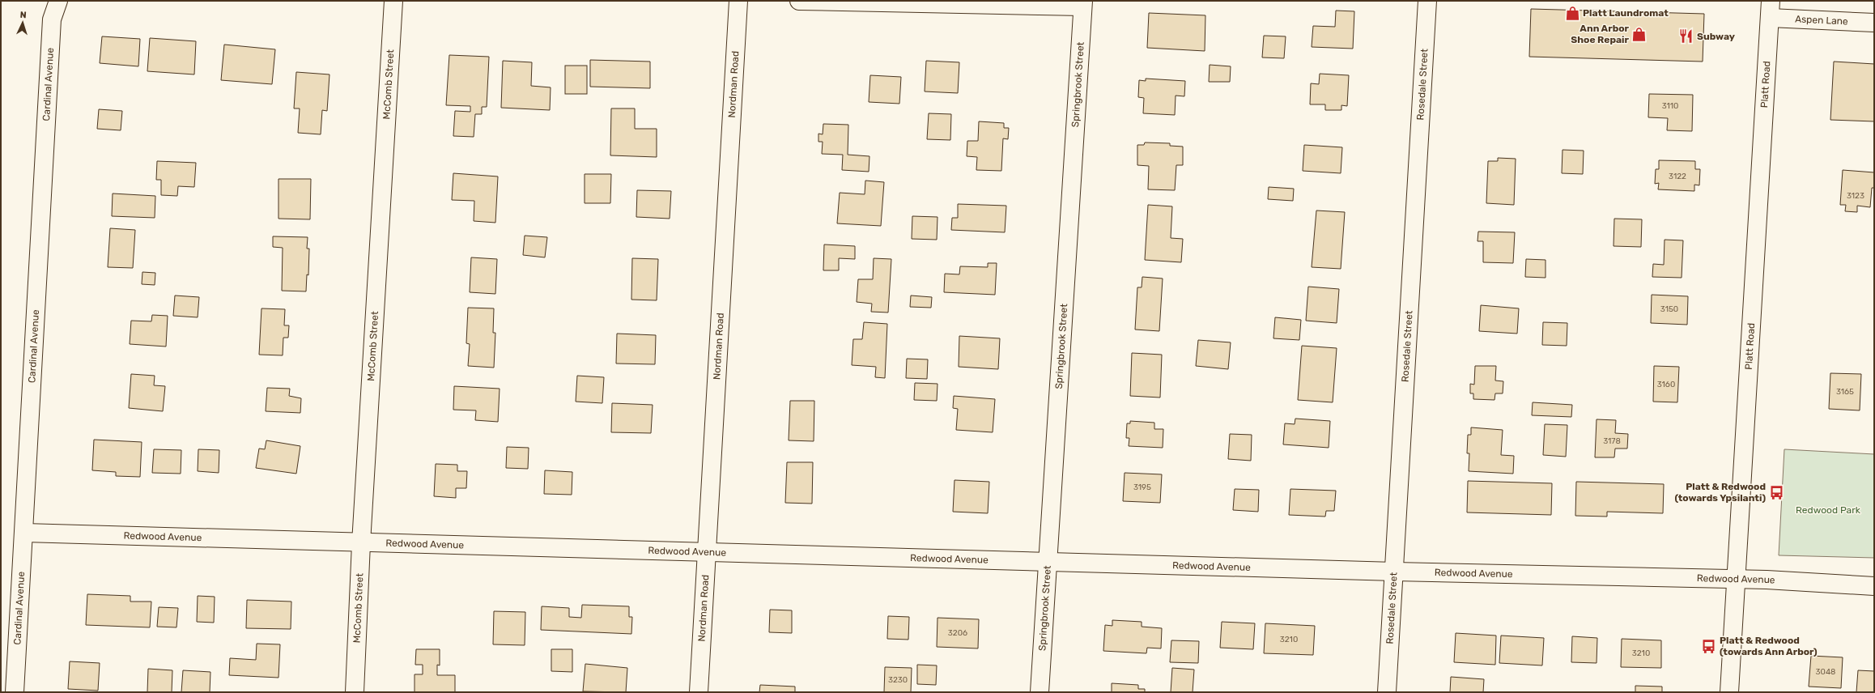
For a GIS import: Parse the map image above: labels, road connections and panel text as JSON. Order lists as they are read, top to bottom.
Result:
{
  "streets": {
    "street": [
      "Aspen Lane",
      "Cardinal Avenue",
      "McComb Street",
      "Nordman Road",
      "Springbrook Street",
      "Rosedale Street",
      "Platt Road",
      "Redwood Avenue"
    ]
  },
  "crossings": [
    ["Aspen Lane", "Platt Road"],
    ["Cardinal Avenue", "Redwood Avenue"],
    ["McComb Street", "Redwood Avenue"],
    ["Nordman Road", "Redwood Avenue"],
    ["Springbrook Street", "Redwood Avenue"],
    ["Rosedale Street", "Redwood Avenue"],
    ["Platt Road", "Redwood Avenue"]
  ],
  "parks": ["Redwood Park"],
  "places": {
    "shop": ["Platt Laundromat", "Ann Arbor Shoe Repair"],
    "restaurant": ["Subway"],
    "bus stop": ["Platt & Redwood (towards Ypsilanti)", "Platt & Redwood (towards Ann Arbor)"]
  },
  "house_numbers": [
    "3110",
    "3122",
    "3123",
    "3150",
    "3160",
    "3165",
    "3178",
    "3195",
    "3206",
    "3210",
    "3210",
    "3048",
    "3230"
  ],
  "north": "top"
}
